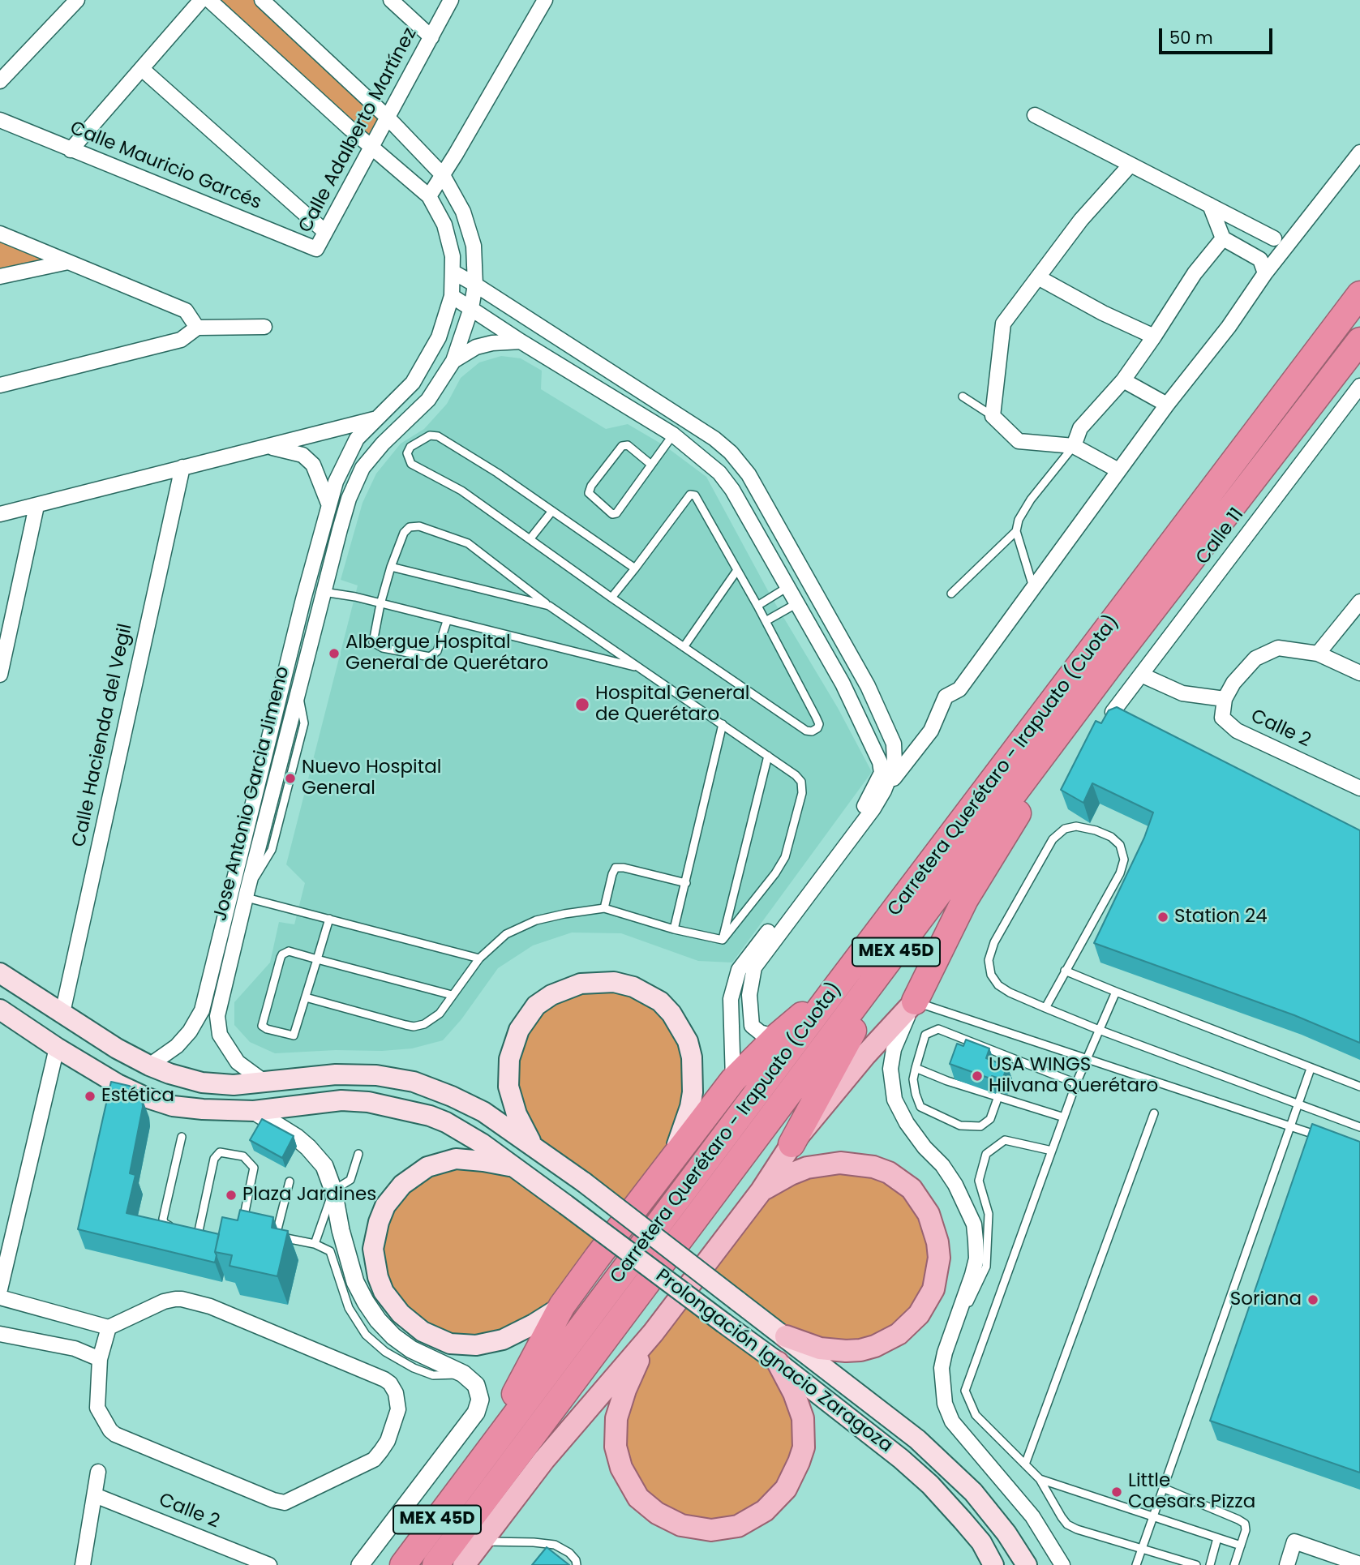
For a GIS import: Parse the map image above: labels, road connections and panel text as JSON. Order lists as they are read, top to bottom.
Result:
{
  "streets": {
    "highway": ["Carretera Querétaro - Irapuato (Cuota)", "MEX 45D"],
    "main road": ["Prolongación Ignacio Zaragoza"],
    "street": [
      "Calle Adalberto Martínez",
      "Calle Mauricio Garcés",
      "Calle 11",
      "Calle 2",
      "Calle Hacienda del Vegil",
      "Jose Antonio Garcia Jimeno"
    ]
  },
  "crossings": [
    ["Calle Adalberto Martínez", "Calle Mauricio Garcés"],
    ["Calle Adalberto Martínez", "Jose Antonio Garcia Jimeno"],
    ["Calle Hacienda del Vegil", "Prolongación Ignacio Zaragoza"],
    ["Jose Antonio Garcia Jimeno", "Prolongación Ignacio Zaragoza"]
  ],
  "places": [
    "Albergue Hospital General de Querétaro",
    "Hospital General de Querétaro",
    "Nuevo Hospital General",
    "Station 24",
    "USA WINGS Hilvana Querétaro",
    "Estética",
    "Plaza Jardines",
    "Soriana",
    "Little Caesars Pizza"
  ],
  "scale_bar": "50 m"
}
